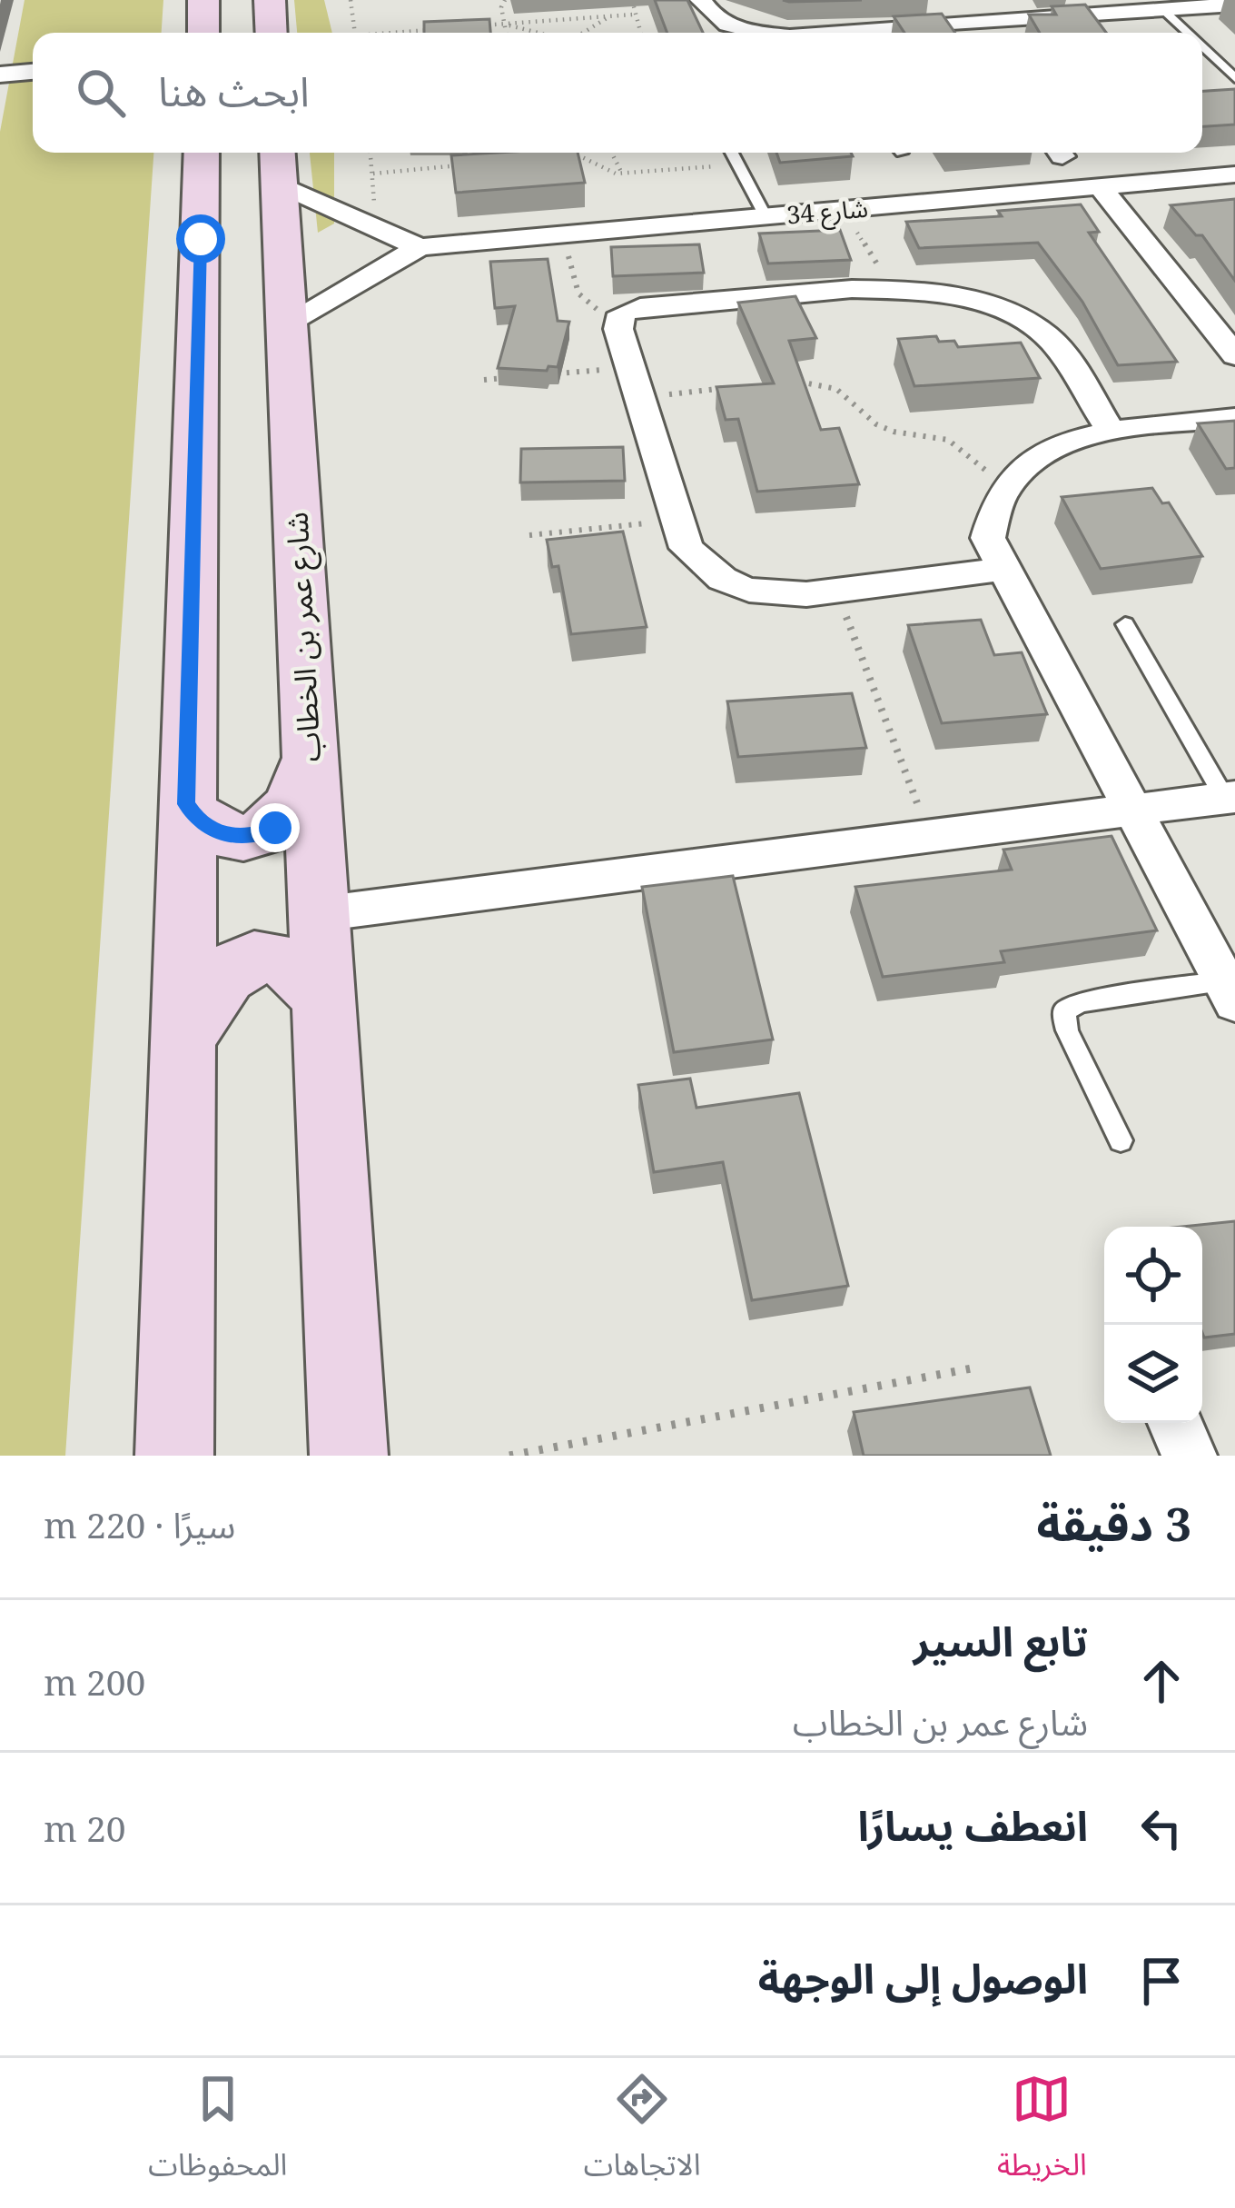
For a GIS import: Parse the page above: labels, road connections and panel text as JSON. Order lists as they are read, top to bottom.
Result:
{
  "streets": {
    "street": ["شارع 34", "شارع عمر بن الخطاب"]
  },
  "page": {
    "search": "ابحث هنا",
    "heading": ["3 دقيقة", "سيرًا · 220 m"],
    "list": [
      ["تابع السير", "شارع عمر بن الخطاب", "200 m"],
      ["انعطف يسارًا", "20 m"],
      "الوصول إلى الوجهة"
    ],
    "nav": ["الخريطة", "الاتجاهات", "المحفوظات"]
  }
}
